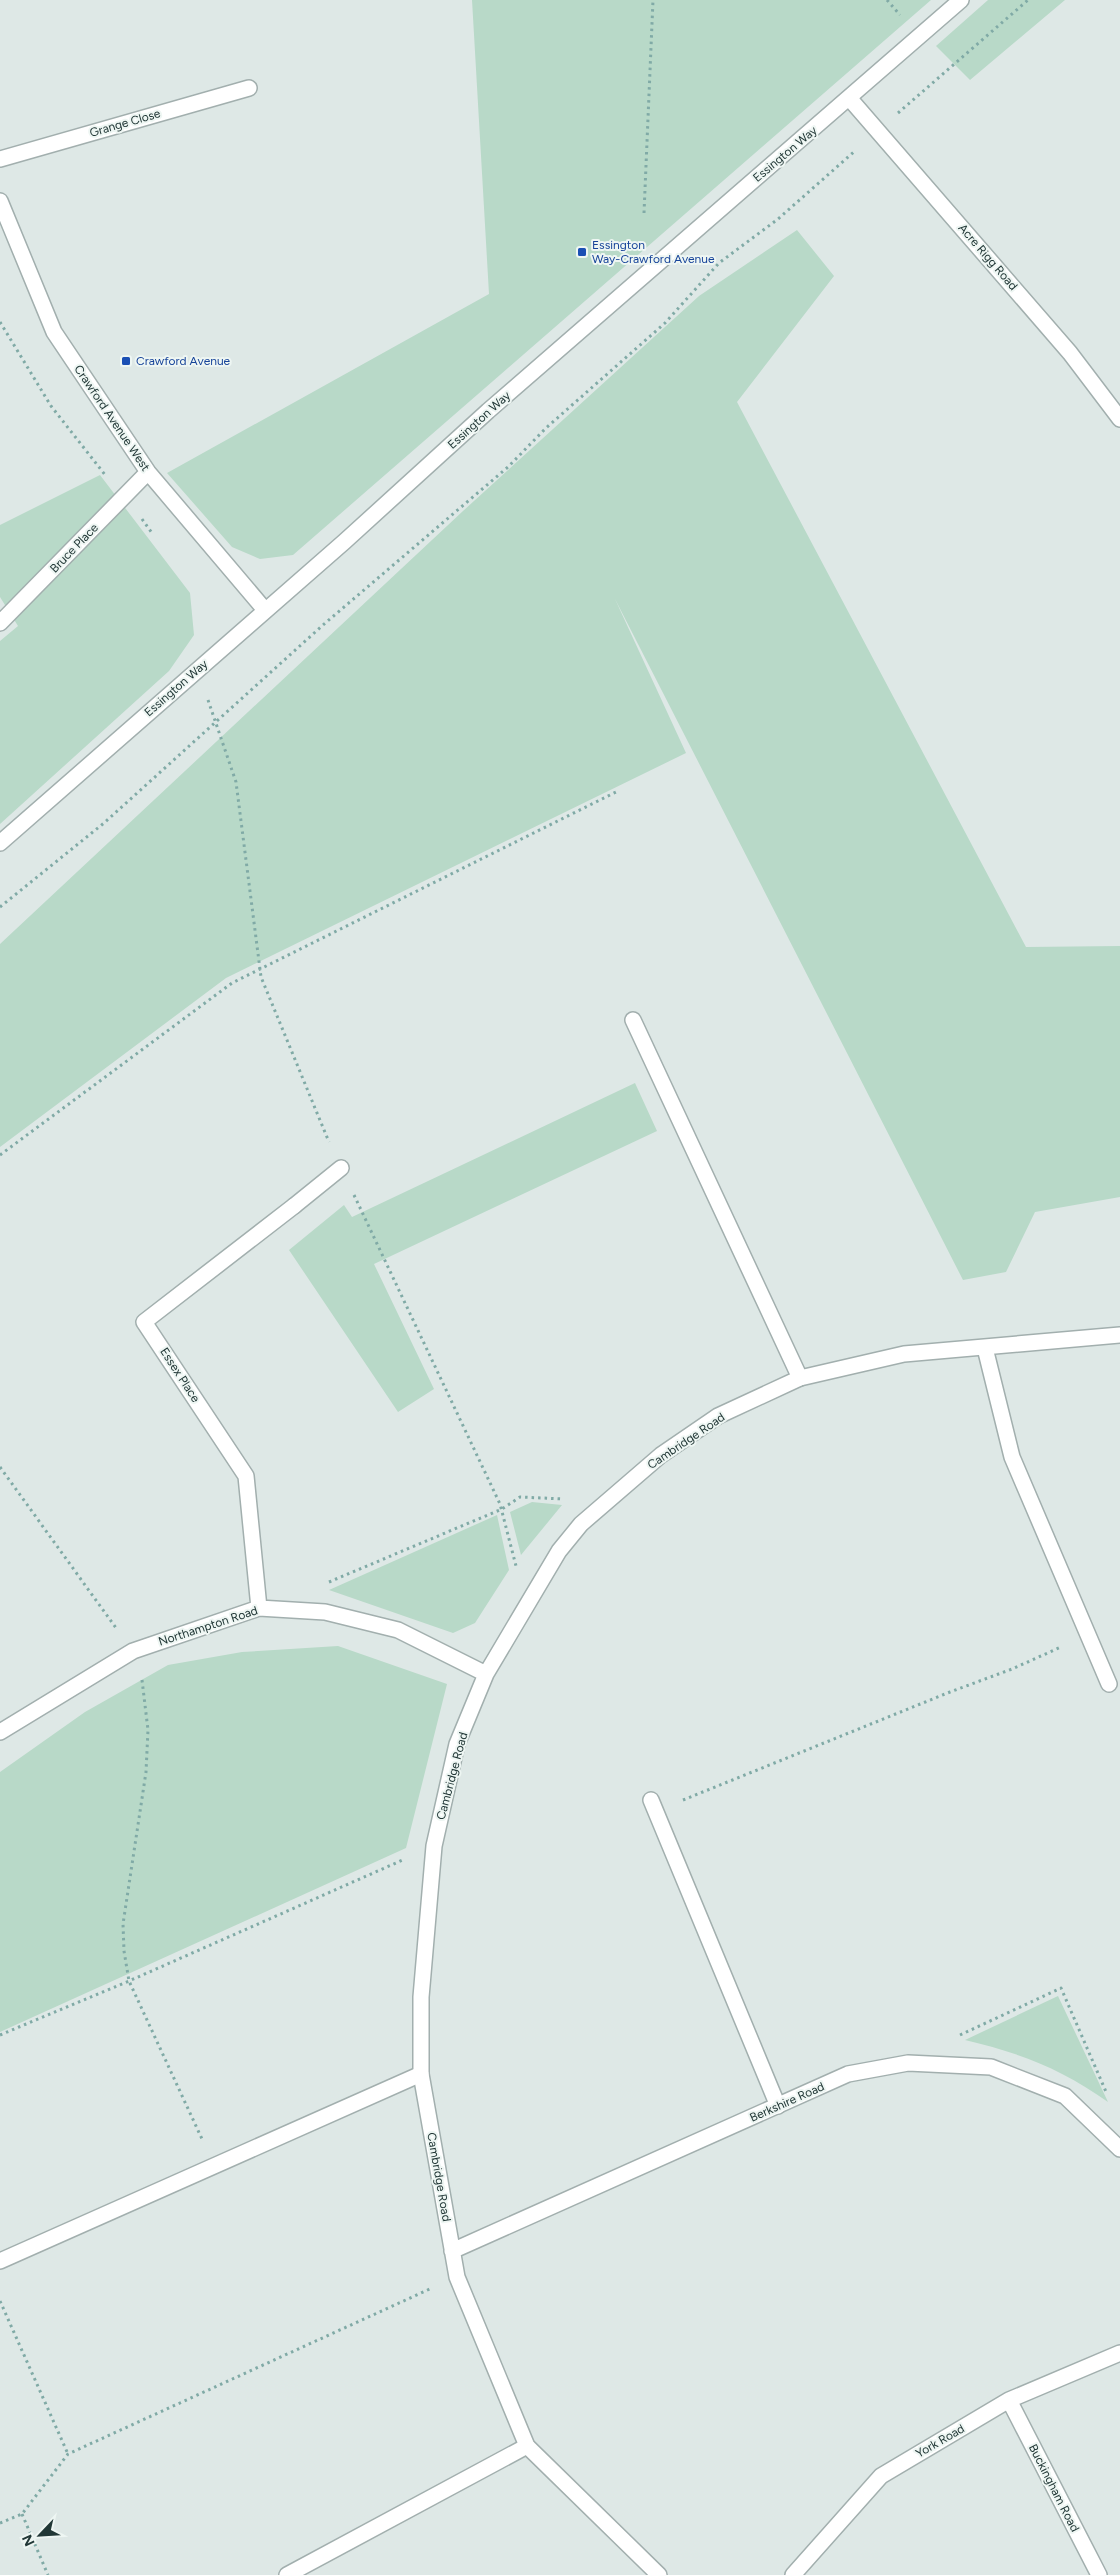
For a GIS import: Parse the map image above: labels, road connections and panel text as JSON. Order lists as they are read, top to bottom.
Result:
{
  "streets": {
    "street": [
      "Grange Close",
      "Essington Way",
      "Acre Rigg Road",
      "Crawford Avenue West",
      "Bruce Place",
      "Essex Place",
      "Cambridge Road",
      "Northampton Road",
      "Berkshire Road",
      "York Road",
      "Buckingham Road"
    ]
  },
  "crossings": [
    ["Essington Way", "Acre Rigg Road"],
    ["Essington Way", "Crawford Avenue West"],
    ["Crawford Avenue West", "Bruce Place"],
    ["Essex Place", "Northampton Road"],
    ["Cambridge Road", "Northampton Road"],
    ["Cambridge Road", "Berkshire Road"],
    ["York Road", "Buckingham Road"]
  ],
  "places": {
    "transit": ["Essington Way-Crawford Avenue", "Crawford Avenue"]
  },
  "north": "bottom left"
}
